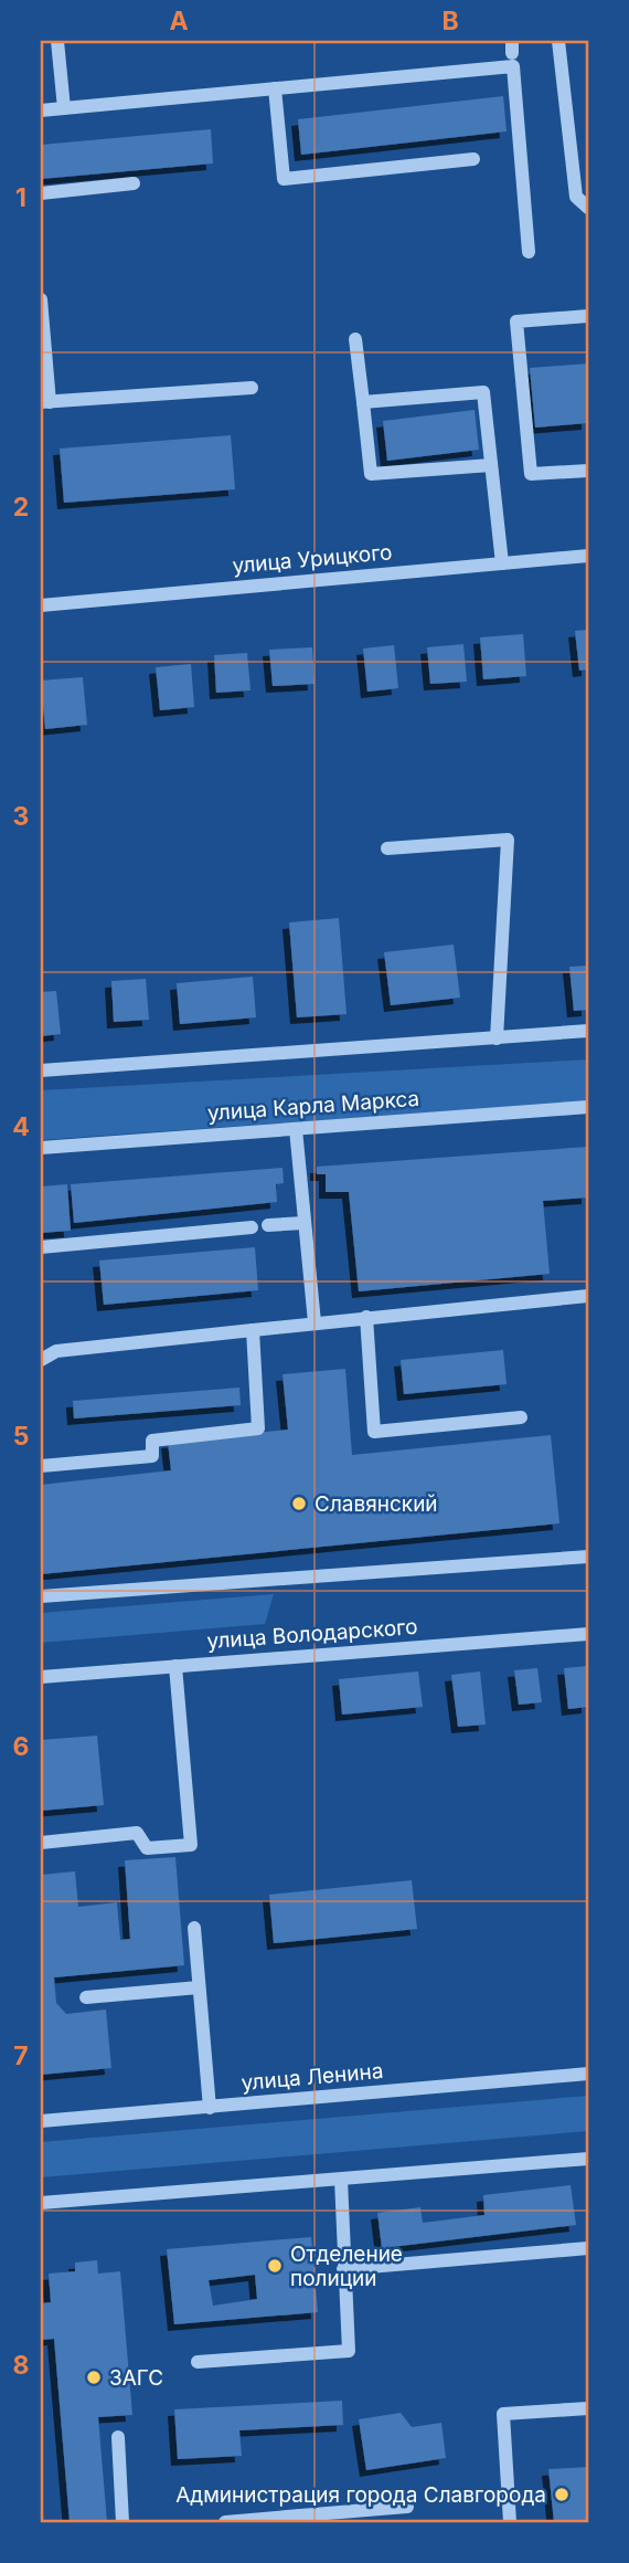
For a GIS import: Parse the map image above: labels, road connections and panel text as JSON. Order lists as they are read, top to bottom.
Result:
{
  "streets": {
    "street": [
      "улица Урицкого",
      "улица Карла Маркса",
      "улица Володарского",
      "улица Ленина"
    ]
  },
  "places": [
    "Славянский",
    "Отделение полиции",
    "ЗАГС",
    "Администрация города Славгорода"
  ],
  "grid": {
    "columns": ["A", "B"],
    "rows": [
      "1",
      "2",
      "3",
      "4",
      "5",
      "6",
      "7",
      "8"
    ]
  }
}
